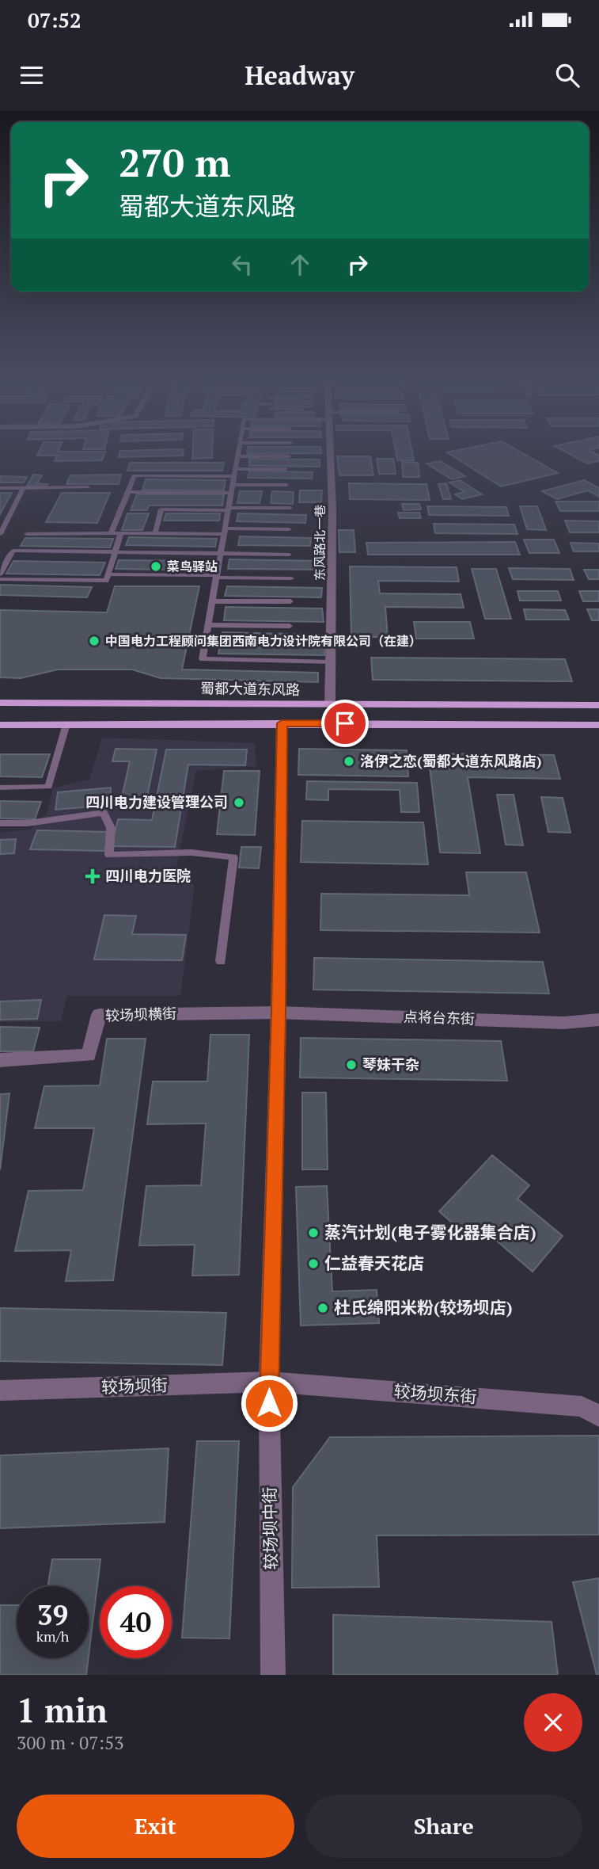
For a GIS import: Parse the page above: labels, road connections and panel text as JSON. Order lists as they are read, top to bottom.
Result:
{
  "streets": {
    "main road": ["蜀都大道东风路"],
    "street": [
      "东风路北一巷",
      "较场坝横街",
      "点将台东街",
      "较场坝街",
      "较场坝东街",
      "较场坝中街"
    ]
  },
  "crossings": [
    ["东风路北一巷", "蜀都大道东风路"],
    ["较场坝横街", "点将台东街"],
    ["较场坝横街", "较场坝中街"],
    ["点将台东街", "较场坝中街"],
    ["较场坝街", "较场坝东街"],
    ["较场坝街", "较场坝中街"],
    ["较场坝东街", "较场坝中街"]
  ],
  "places": {
    "other": [
      "菜鸟驿站",
      "中国电力工程顾问集团西南电力设计院有限公司（在建）",
      "洛伊之恋(蜀都大道东风路店)",
      "四川电力建设管理公司",
      "琴妹干杂",
      "蒸汽计划(电子雾化器集合店)",
      "仁益春天花店",
      "杜氏绵阳米粉(较场坝店)"
    ],
    "health": ["四川电力医院"]
  },
  "page": {
    "status": "07:52",
    "header": "Headway",
    "turn": ["270 m", "蜀都大道东风路"],
    "speed": "39 km/h",
    "limit": "40",
    "heading": ["1 min", "300 m · 07:53"],
    "buttons": ["Exit", "Share"]
  }
}
